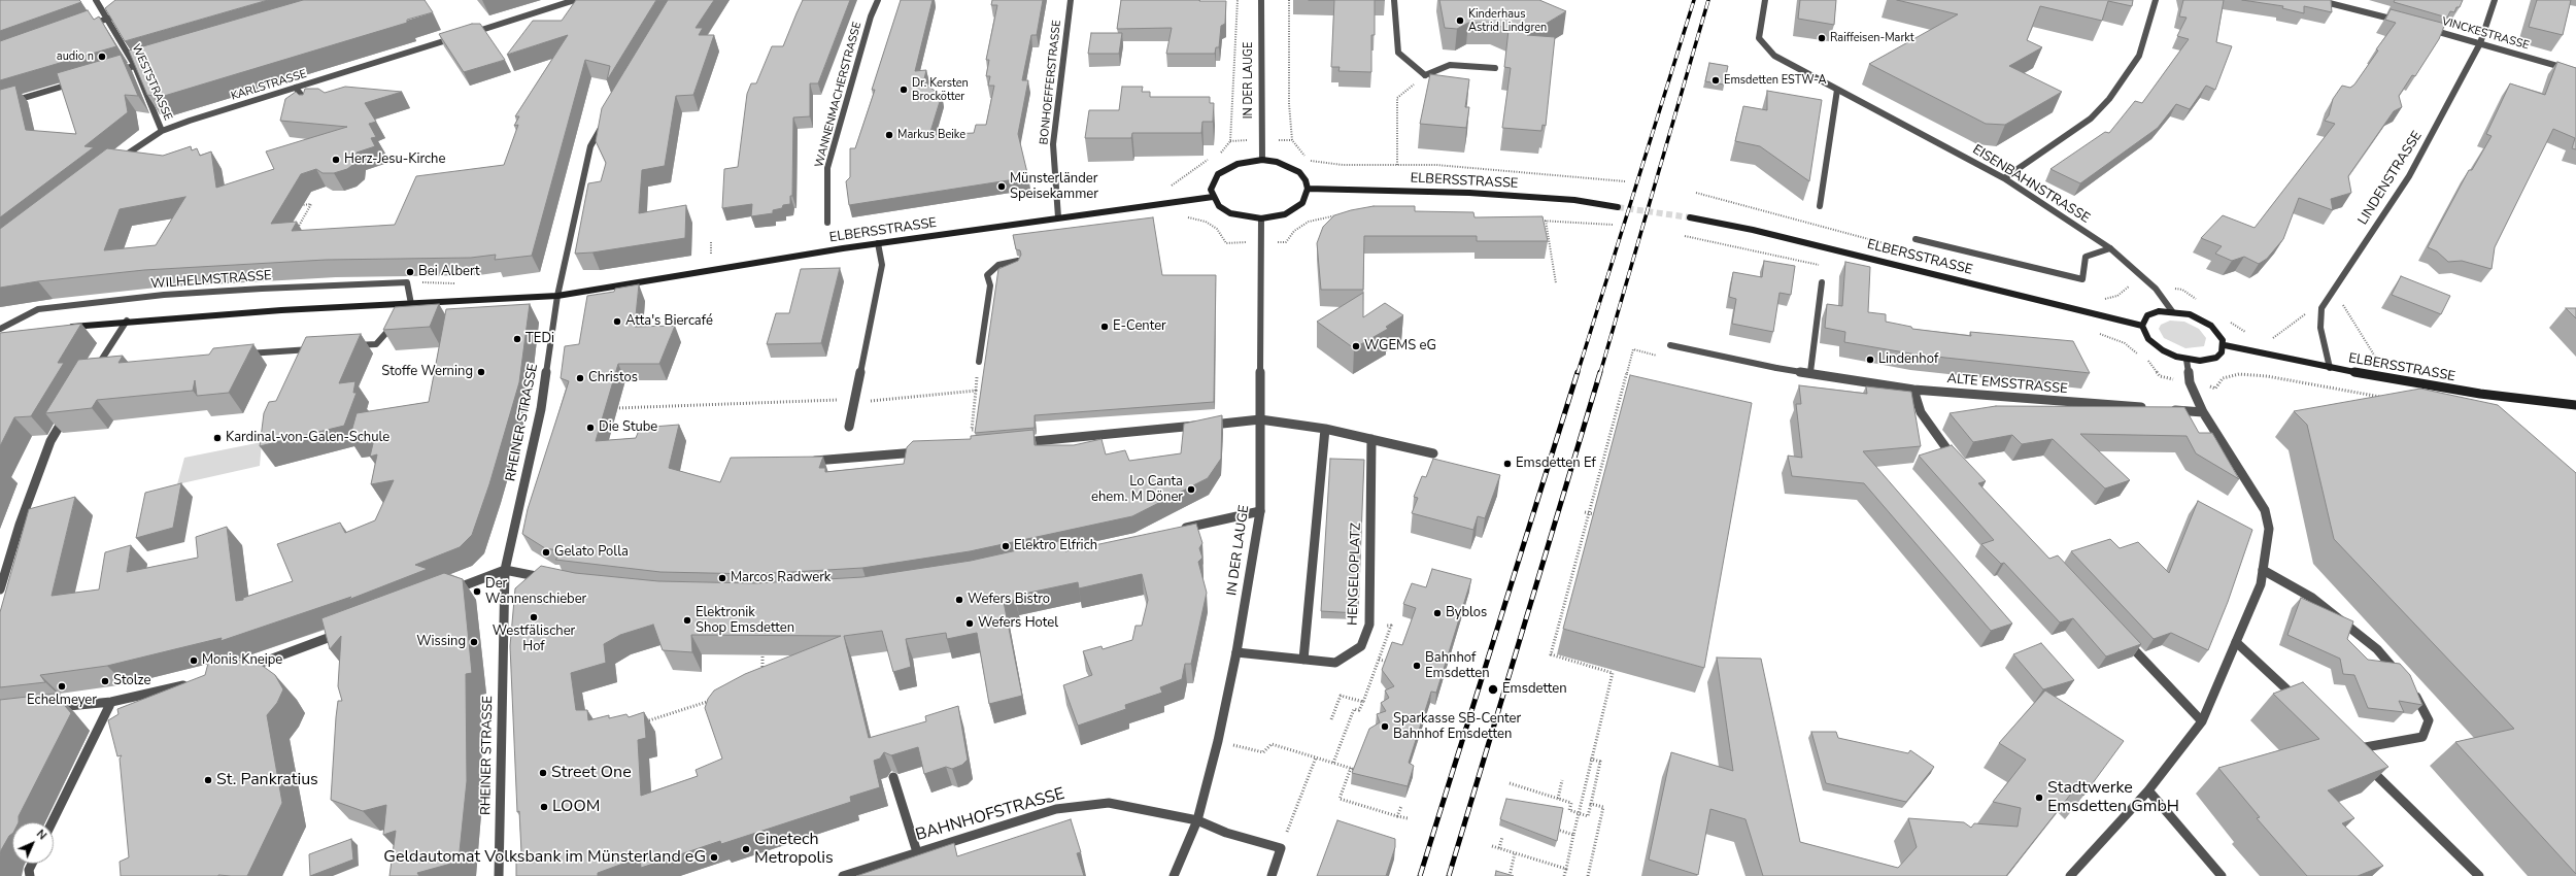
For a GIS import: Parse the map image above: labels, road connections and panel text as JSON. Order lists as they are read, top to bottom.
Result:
{
  "streets": {
    "main road": ["ELBERSSTRASSE"],
    "street": [
      "VINCKESTRASSE",
      "IN DER LAUGE",
      "WESTSTRASSE",
      "BONHOEFFERSTRASSE",
      "KARLSTRASSE",
      "WANNENMACHERSTRASSE",
      "LINDENSTRASSE",
      "EISENBAHNSTRASSE",
      "WILHELMSTRASSE",
      "ALTE EMSSTRASSE",
      "RHEINER STRASSE",
      "HENGELOPLATZ",
      "BAHNHOFSTRASSE"
    ]
  },
  "crossings": [
    ["VINCKESTRASSE", "LINDENSTRASSE"],
    ["IN DER LAUGE", "ELBERSSTRASSE"],
    ["IN DER LAUGE", "HENGELOPLATZ"],
    ["IN DER LAUGE", "BAHNHOFSTRASSE"],
    ["WESTSTRASSE", "KARLSTRASSE"],
    ["BONHOEFFERSTRASSE", "ELBERSSTRASSE"],
    ["ELBERSSTRASSE", "RHEINER STRASSE"]
  ],
  "places": [
    "Kinderhaus Astrid Lindgren",
    "Raiffeisen-Markt",
    "audio n",
    "Emsdetten ESTW-A",
    "Dr. Kersten Brockötter",
    "Markus Beike",
    "Herz-Jesu-Kirche",
    "Münsterländer Speisekammer",
    "Bei Albert",
    "Atta's Biercafé",
    "E-Center",
    "TEDi",
    "WGEMS eG",
    "Lindenhof",
    "Stoffe Werning",
    "Christos",
    "Die Stube",
    "Kardinal-von-Galen-Schule",
    "Emsdetten Ef",
    "Lo Canta ehem. M Döner",
    "Elektro Elfrich",
    "Gelato Polla",
    "Marcos Radwerk",
    "Der Wannenschieber",
    "Wefers Bistro",
    "Byblos",
    "Westfälischer Hof",
    "Elektronik Shop Emsdetten",
    "Wefers Hotel",
    "Wissing",
    "Monis Kneipe",
    "Bahnhof Emsdetten",
    "Stolze",
    "Echelmeyer",
    "Emsdetten",
    "Sparkasse SB-Center Bahnhof Emsdetten",
    "Street One",
    "St. Pankratius",
    "Stadtwerke Emsdetten GmbH",
    "LOOM",
    "Cinetech Metropolis",
    "Geldautomat Volksbank im Münsterland eG"
  ],
  "north": "top right"
}
